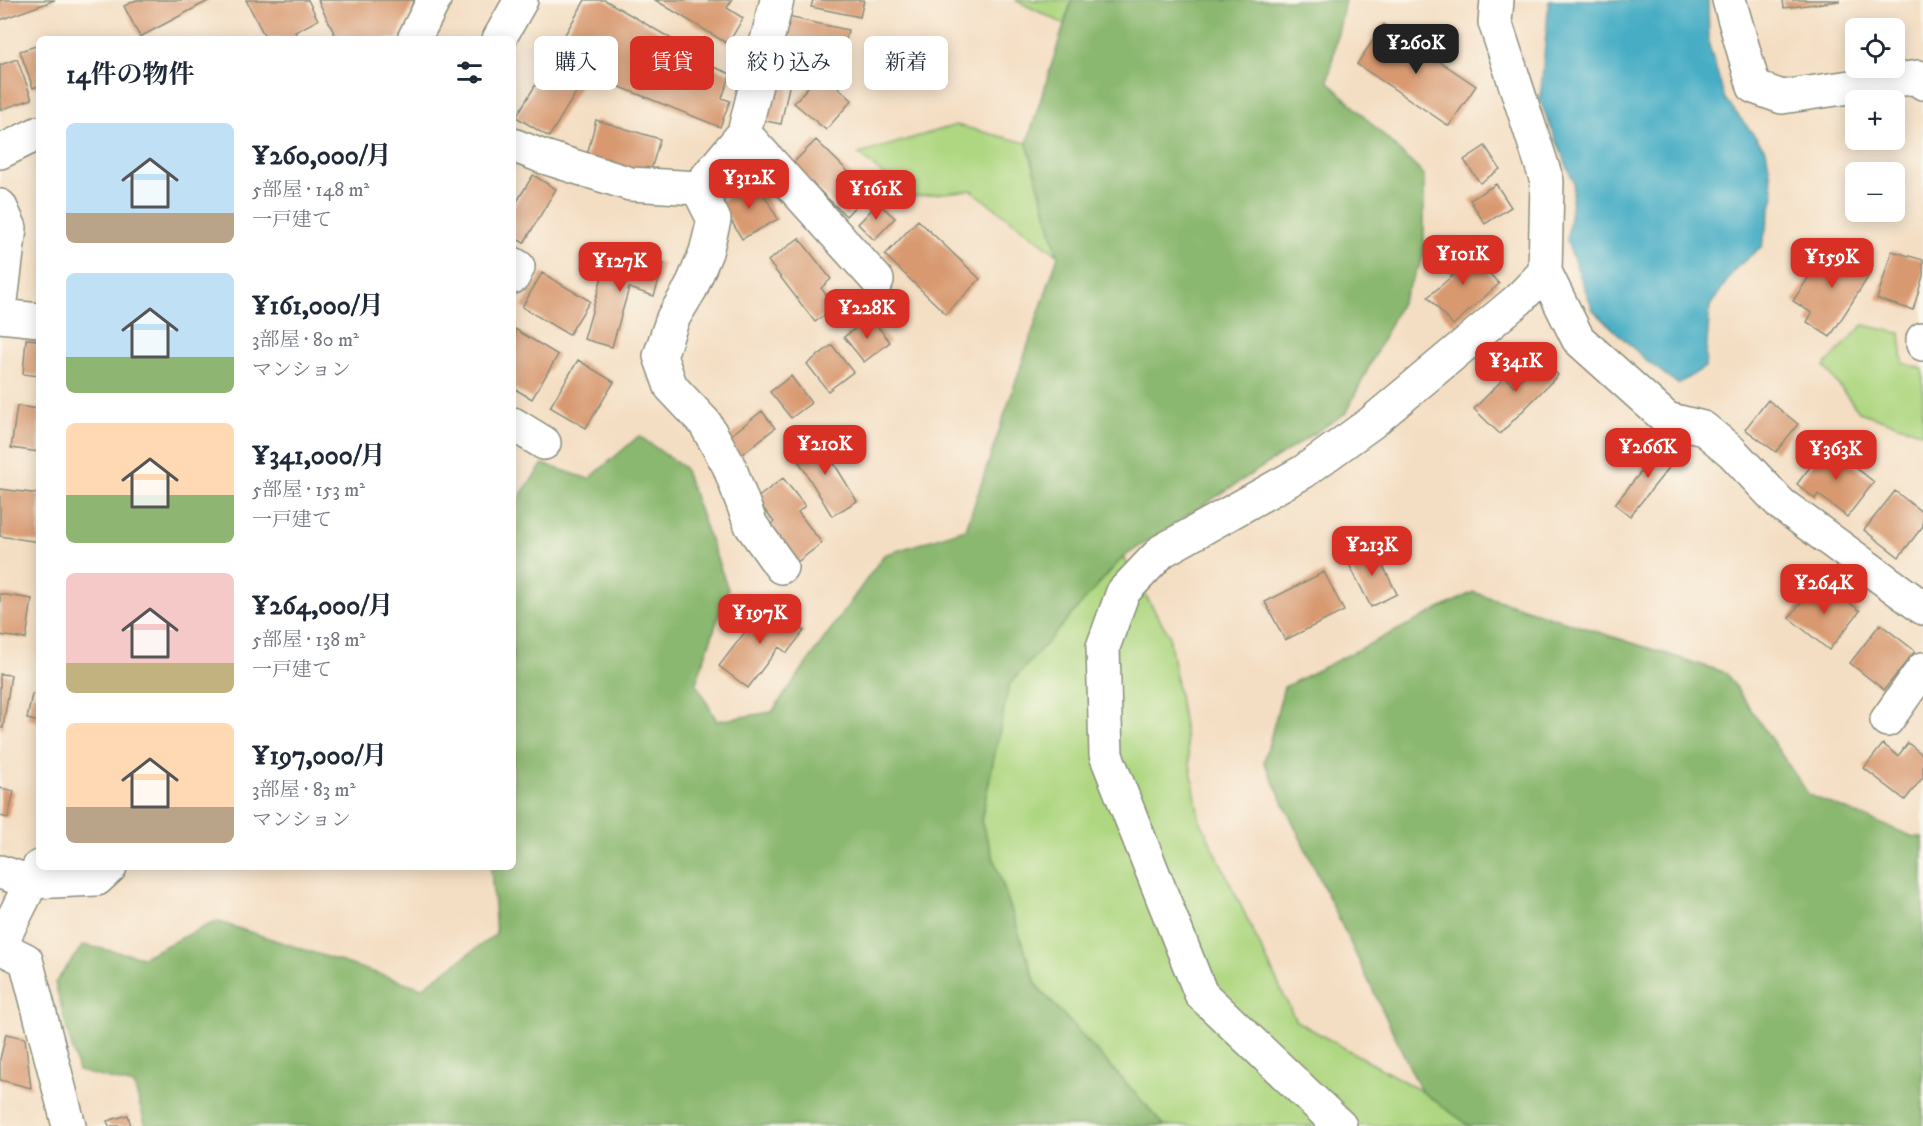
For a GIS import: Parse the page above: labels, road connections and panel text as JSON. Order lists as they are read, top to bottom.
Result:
{
  "page": {
    "map_buttons": ["+", "−"],
    "price": [
      "¥260K",
      "¥312K",
      "¥161K",
      "¥101K",
      "¥159K",
      "¥127K",
      "¥228K",
      "¥341K",
      "¥210K",
      "¥266K",
      "¥363K",
      "¥213K",
      "¥264K",
      "¥197K"
    ],
    "chip": [
      "購入",
      "賃貸",
      "絞り込み",
      "新着"
    ],
    "heading": "14件の物件",
    "list": [
      {
        "name": "¥260,000/月",
        "note": "5部屋 · 148 m² · 一戸建て"
      },
      {
        "name": "¥161,000/月",
        "note": "3部屋 · 80 m² · マンション"
      },
      {
        "name": "¥341,000/月",
        "note": "5部屋 · 153 m² · 一戸建て"
      },
      {
        "name": "¥264,000/月",
        "note": "5部屋 · 138 m² · 一戸建て"
      },
      {
        "name": "¥197,000/月",
        "note": "3部屋 · 83 m² · マンション"
      }
    ]
  }
}
